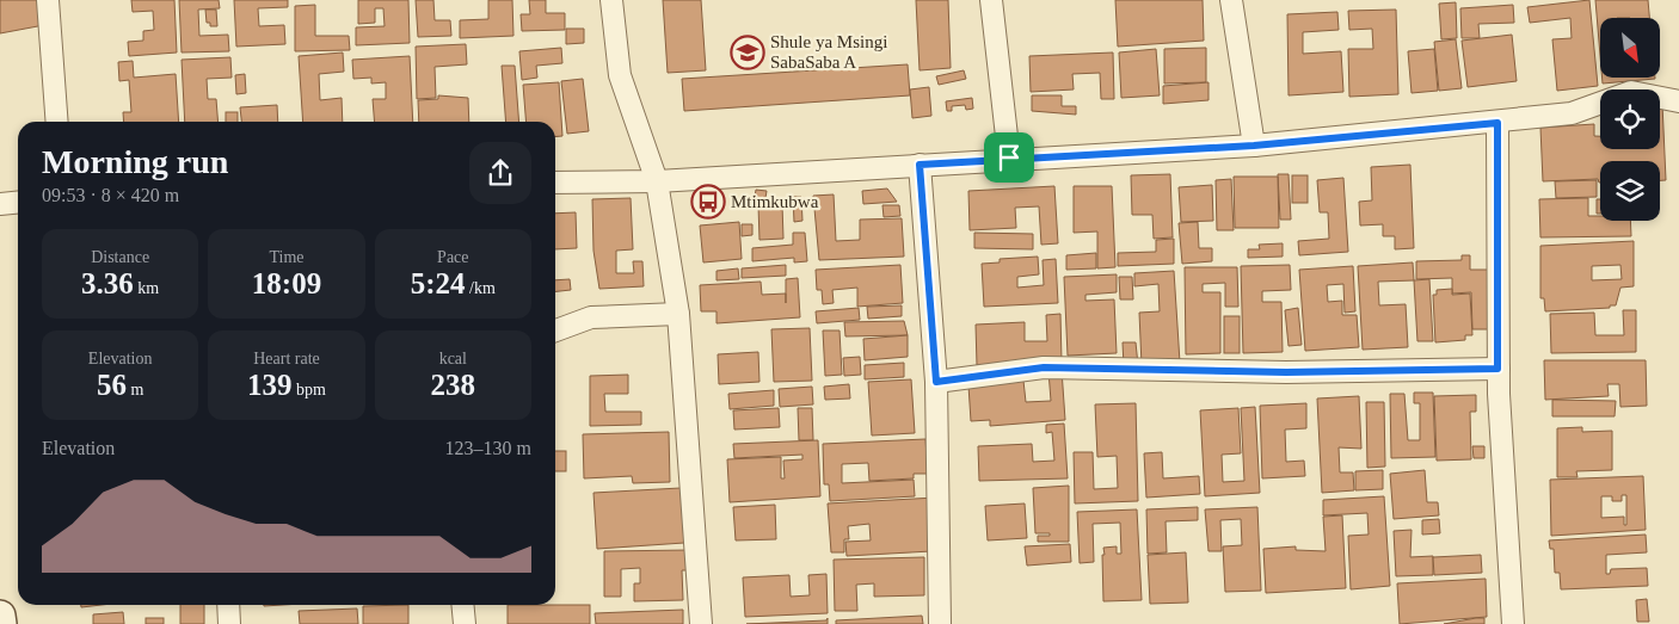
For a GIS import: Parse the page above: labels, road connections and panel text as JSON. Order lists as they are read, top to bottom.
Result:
{
  "places": {
    "school or university": ["Shule ya Msingi SabaSaba A"],
    "bus stop": ["Mtimkubwa"]
  },
  "north": "bottom right",
  "page": {
    "heading": ["Morning run", "09:53 · 8 × 420 m"],
    "stats": [
      ["Distance", "3.36 km"],
      ["Time", "18:09"],
      ["Pace", "5:24 /km"],
      ["Elevation", "56 m"],
      ["Heart rate", "139 bpm"],
      ["kcal", "238"]
    ],
    "chart": ["Elevation", "123–130 m"]
  }
}
